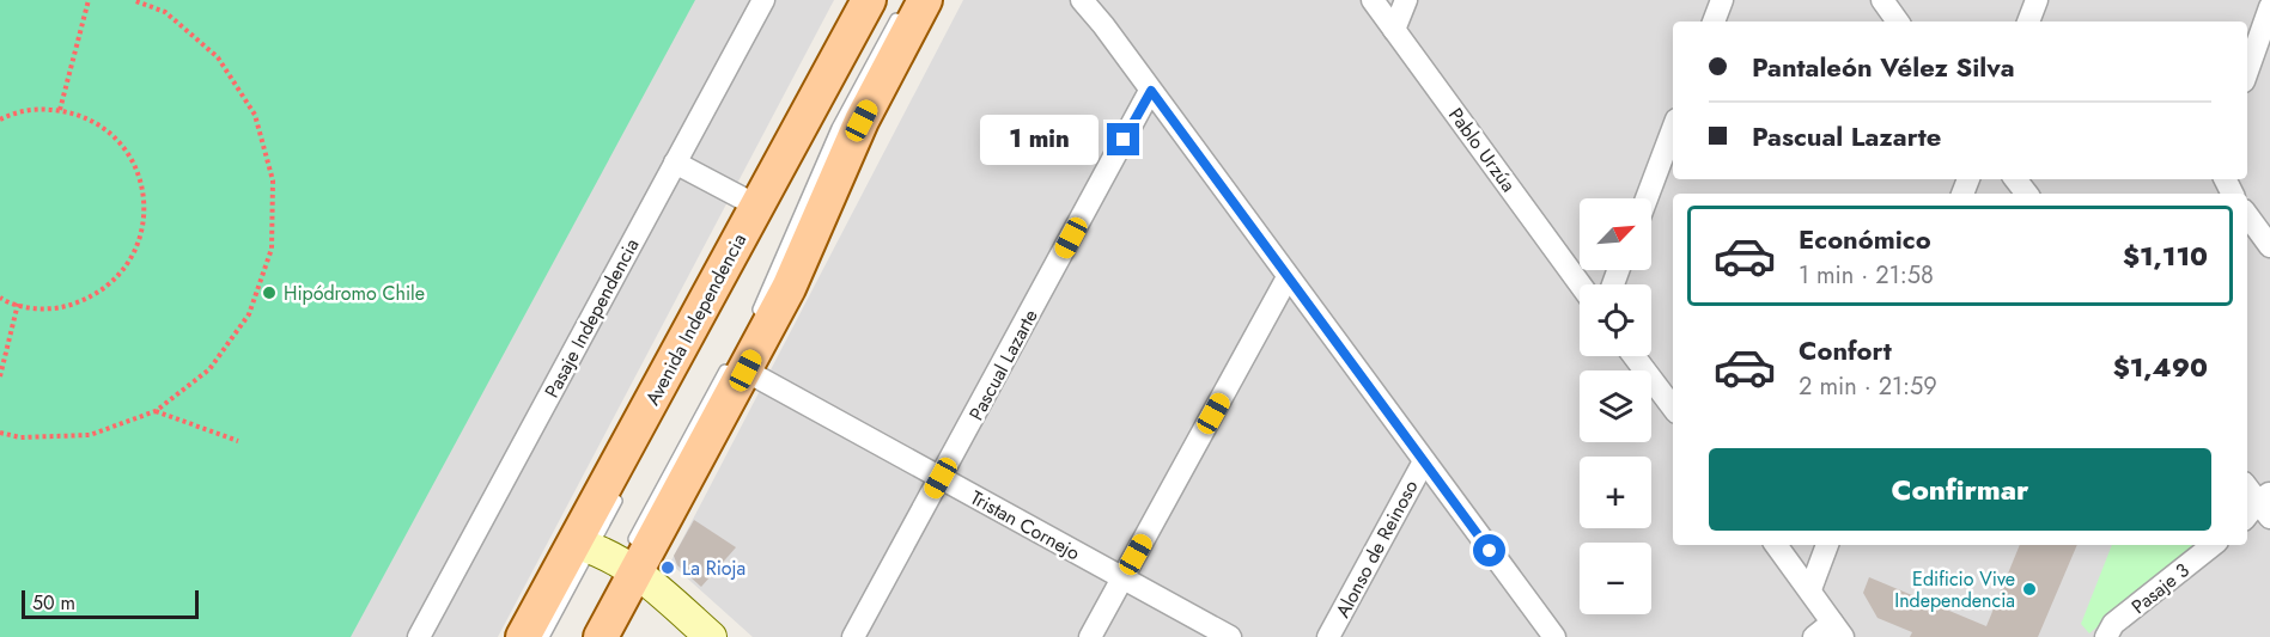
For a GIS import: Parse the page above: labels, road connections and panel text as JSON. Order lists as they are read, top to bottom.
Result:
{
  "streets": {
    "main road": ["Avenida Independencia"],
    "street": [
      "Pablo Urzúa",
      "Pasaje Independencia",
      "Pascual Lazarte",
      "Tristan Cornejo",
      "Alonso de Reinoso",
      "Pasaje 3"
    ]
  },
  "crossings": [
    ["Pascual Lazarte", "Tristan Cornejo"]
  ],
  "places": ["Hipódromo Chile", "La Rioja", "Edificio Vive Independencia"],
  "scale_bar": "50 m",
  "north": "top right",
  "page": {
    "banner": ["Pantaleón Vélez Silva", "Pascual Lazarte"],
    "bubble": "1 min",
    "map_buttons": ["+", "−"],
    "list": [
      {
        "name": "Económico",
        "note": "1 min · 21:58",
        "value": "$1,110"
      },
      {
        "name": "Confort",
        "note": "2 min · 21:59",
        "value": "$1,490"
      }
    ],
    "buttons": "Confirmar",
    "scale": "50 m"
  }
}
